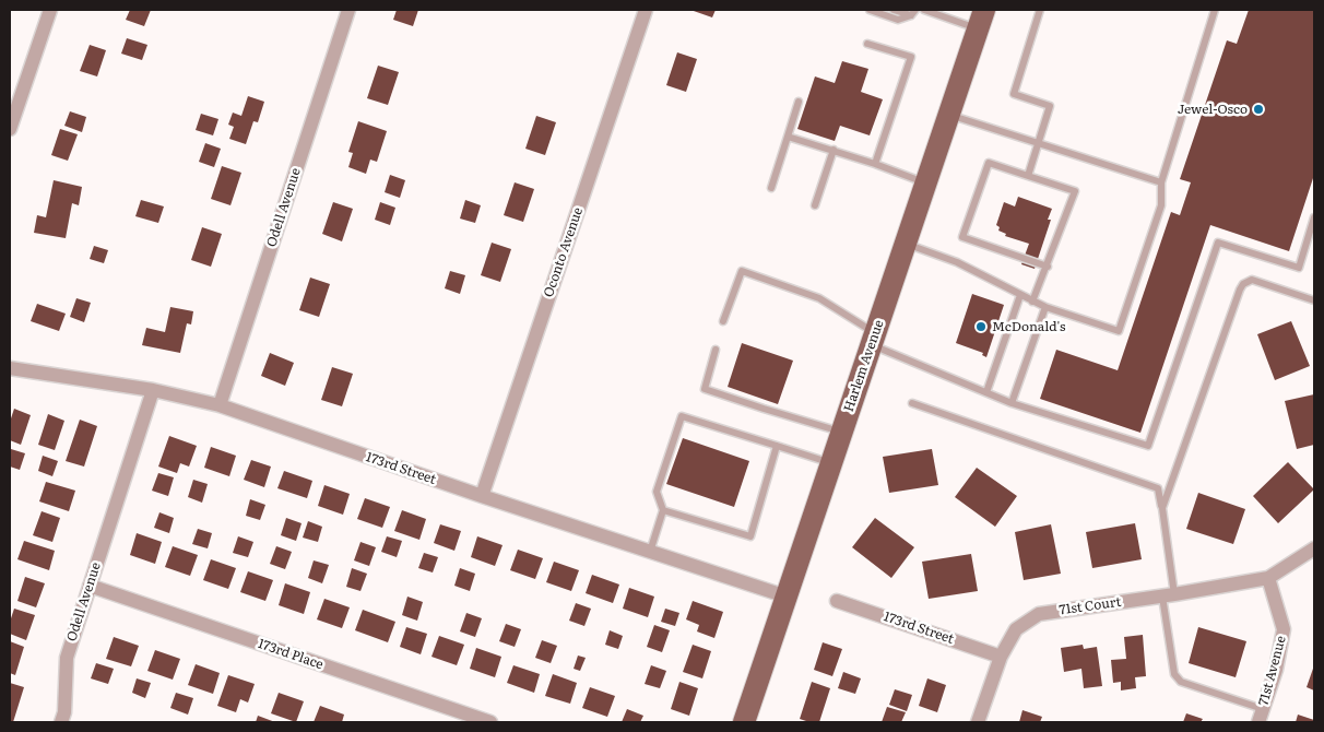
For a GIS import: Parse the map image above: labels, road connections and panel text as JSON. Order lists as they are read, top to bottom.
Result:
{
  "streets": {
    "main road": ["Harlem Avenue"],
    "street": [
      "Odell Avenue",
      "Oconto Avenue",
      "173rd Street",
      "71st Court",
      "173rd Place",
      "71st Avenue"
    ]
  },
  "crossings": [
    ["Odell Avenue", "173rd Street"],
    ["Odell Avenue", "173rd Place"],
    ["Oconto Avenue", "173rd Street"],
    ["Harlem Avenue", "173rd Street"],
    ["173rd Street", "71st Court"],
    ["71st Court", "71st Avenue"]
  ],
  "places": ["Jewel-Osco", "McDonald's"]
}
